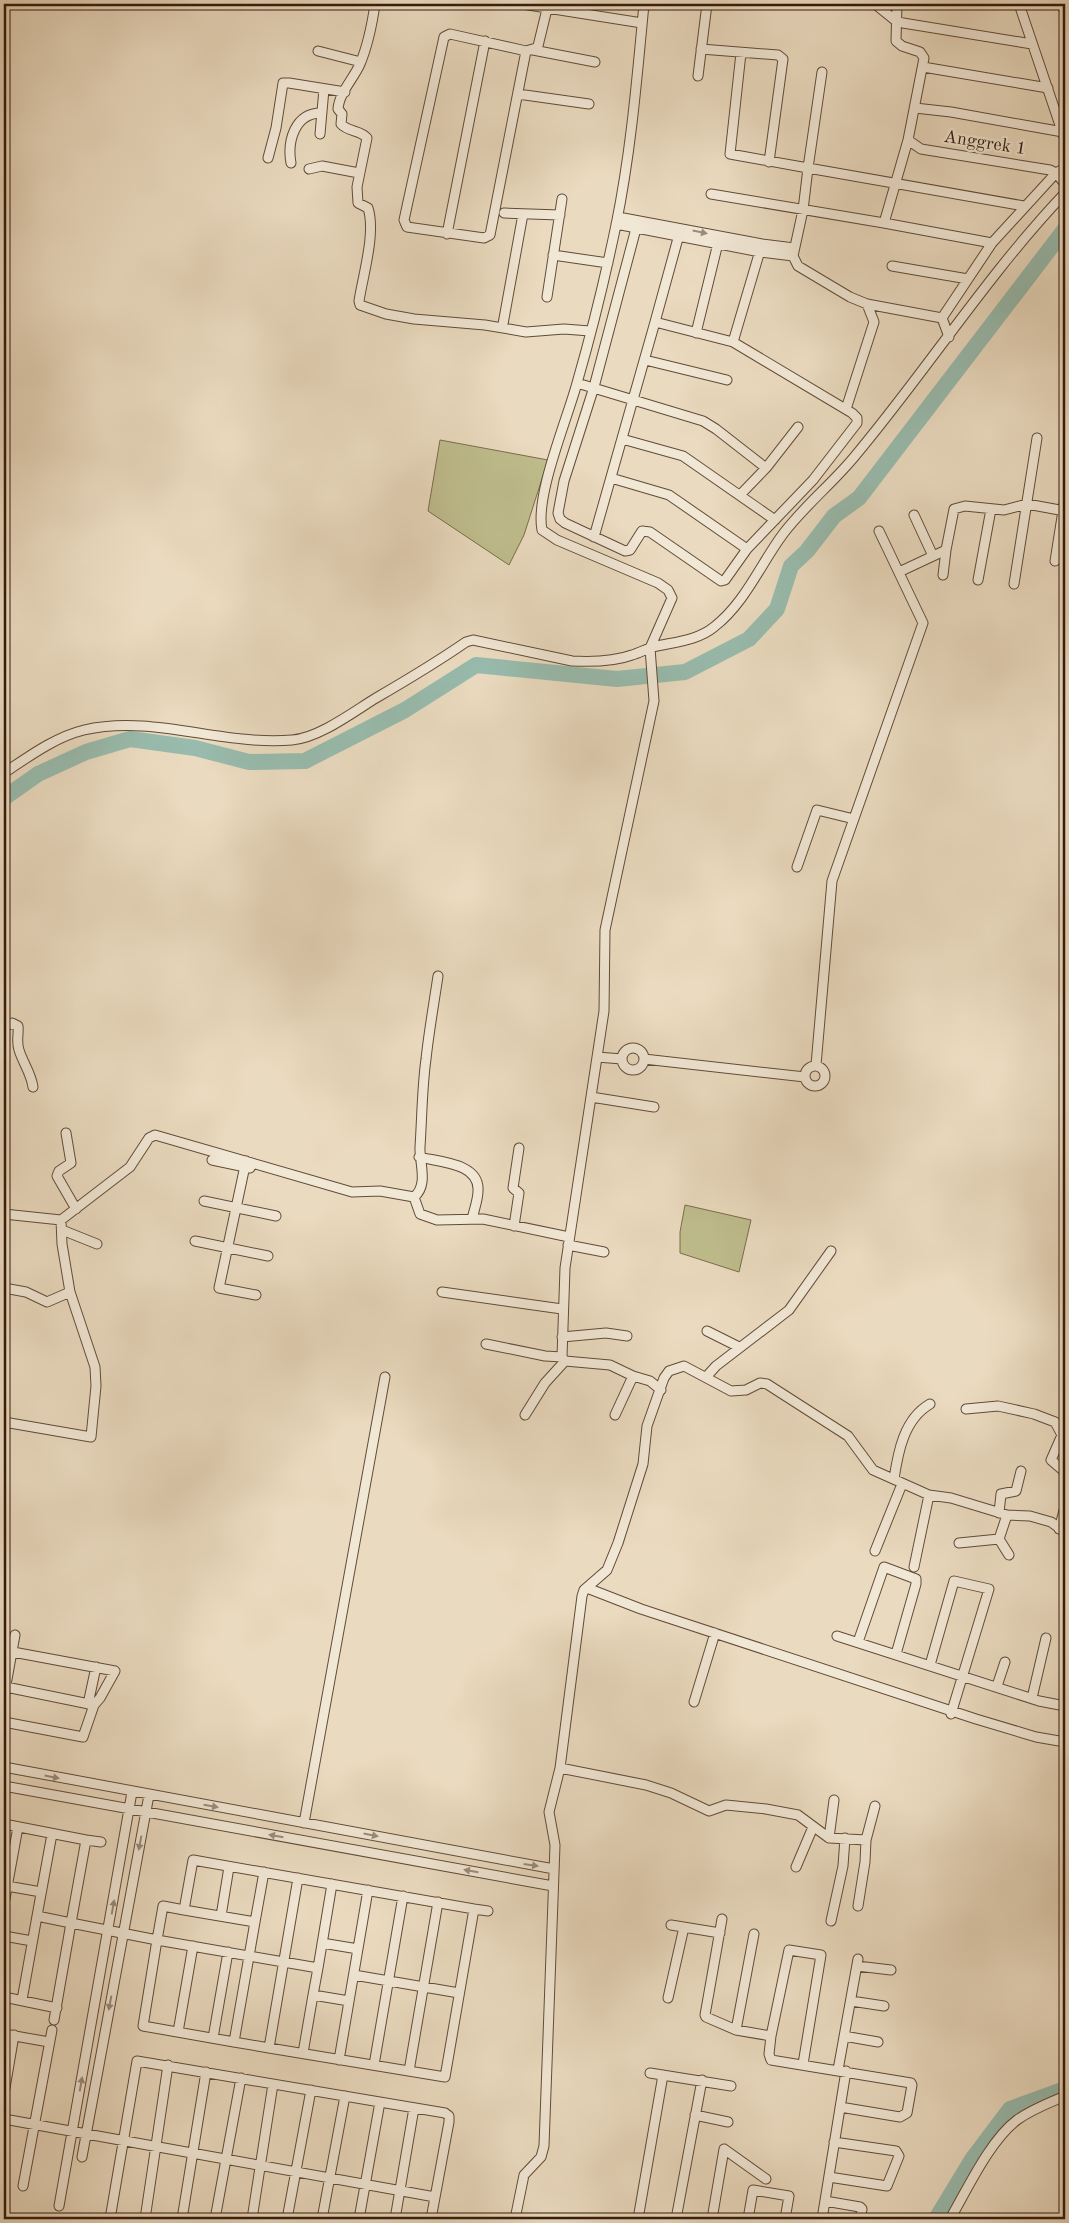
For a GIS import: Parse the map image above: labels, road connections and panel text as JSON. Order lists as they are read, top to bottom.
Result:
{
  "streets": {
    "street": ["Anggrek 1"]
  }
}
